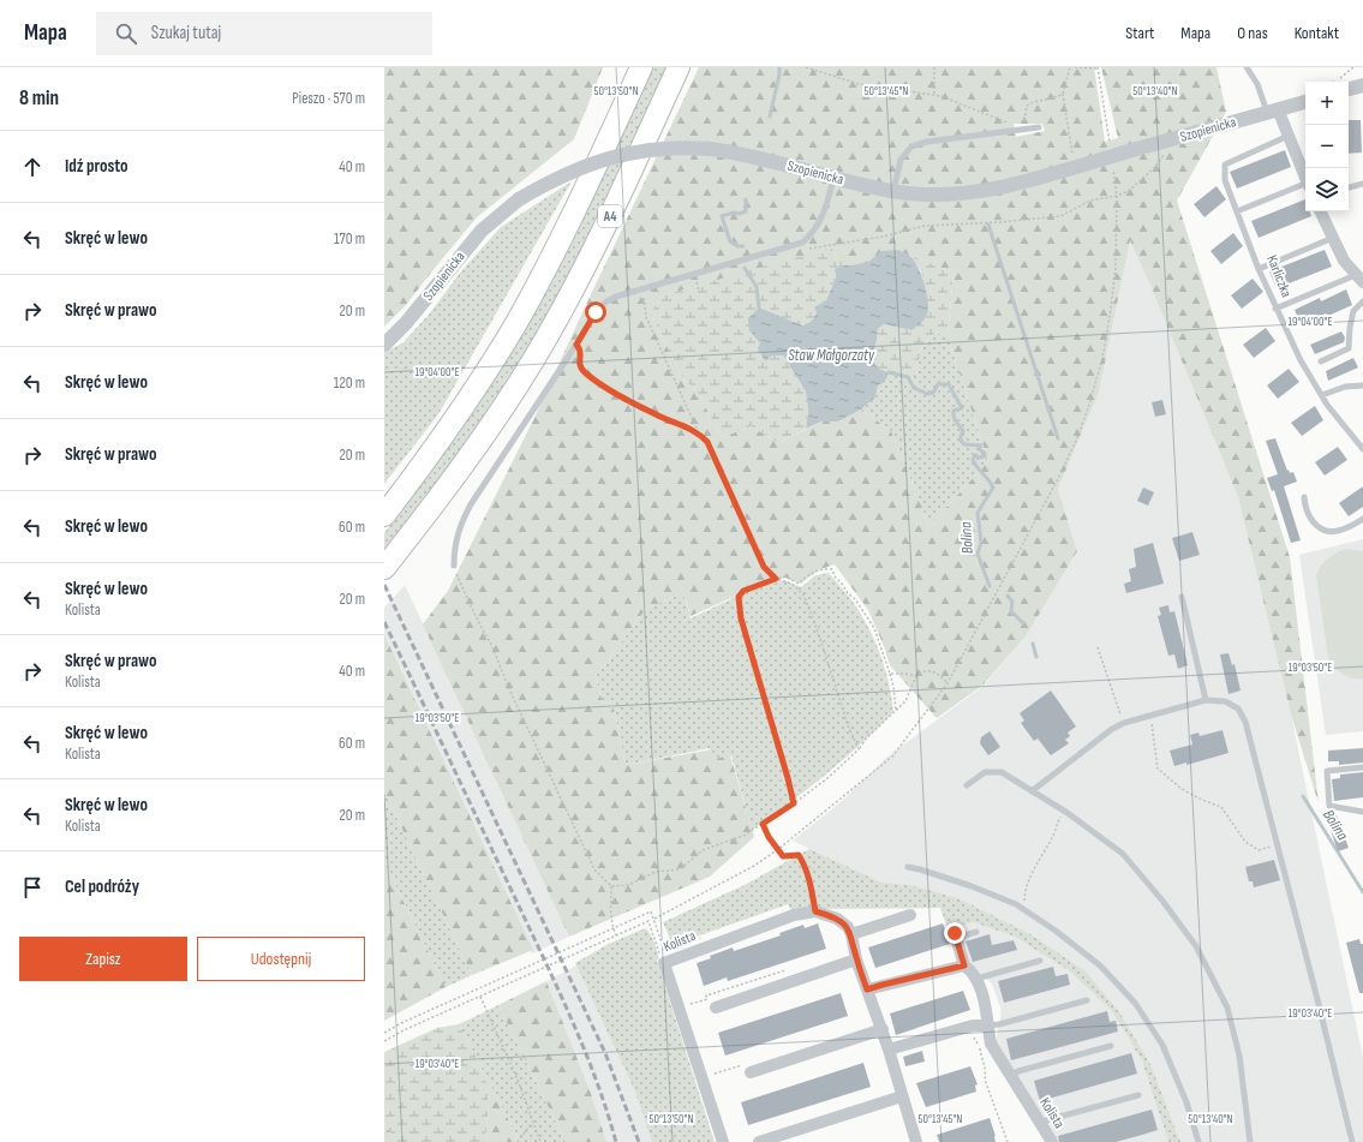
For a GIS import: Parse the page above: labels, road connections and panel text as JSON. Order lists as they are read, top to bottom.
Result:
{
  "streets": {
    "highway": ["A4"],
    "street": ["Szopienicka", "Kolista"],
    "lane": ["Karliczka"]
  },
  "water": ["Staw Małgorzaty", "Bolina"],
  "page": {
    "header": "Mapa",
    "search": "Szukaj tutaj",
    "nav": [
      "Start",
      "Mapa",
      "O nas",
      "Kontakt"
    ],
    "heading": ["8 min", "Pieszo · 570 m"],
    "map_buttons": ["+", "−"],
    "list": [
      ["Idź prosto", "40 m"],
      ["Skręć w lewo", "170 m"],
      ["Skręć w prawo", "20 m"],
      ["Skręć w lewo", "120 m"],
      ["Skręć w prawo", "20 m"],
      ["Skręć w lewo", "60 m"],
      ["Skręć w lewo", "Kolista", "20 m"],
      ["Skręć w prawo", "Kolista", "40 m"],
      ["Skręć w lewo", "Kolista", "60 m"],
      ["Skręć w lewo", "Kolista", "20 m"],
      "Cel podróży"
    ],
    "buttons": ["Zapisz", "Udostępnij"]
  },
  "coordinates": [
    "50°13'50\"N",
    "50°13'45\"N",
    "50°13'40\"N",
    "19°04'00\"E",
    "19°03'50\"E",
    "19°03'40\"E"
  ]
}
